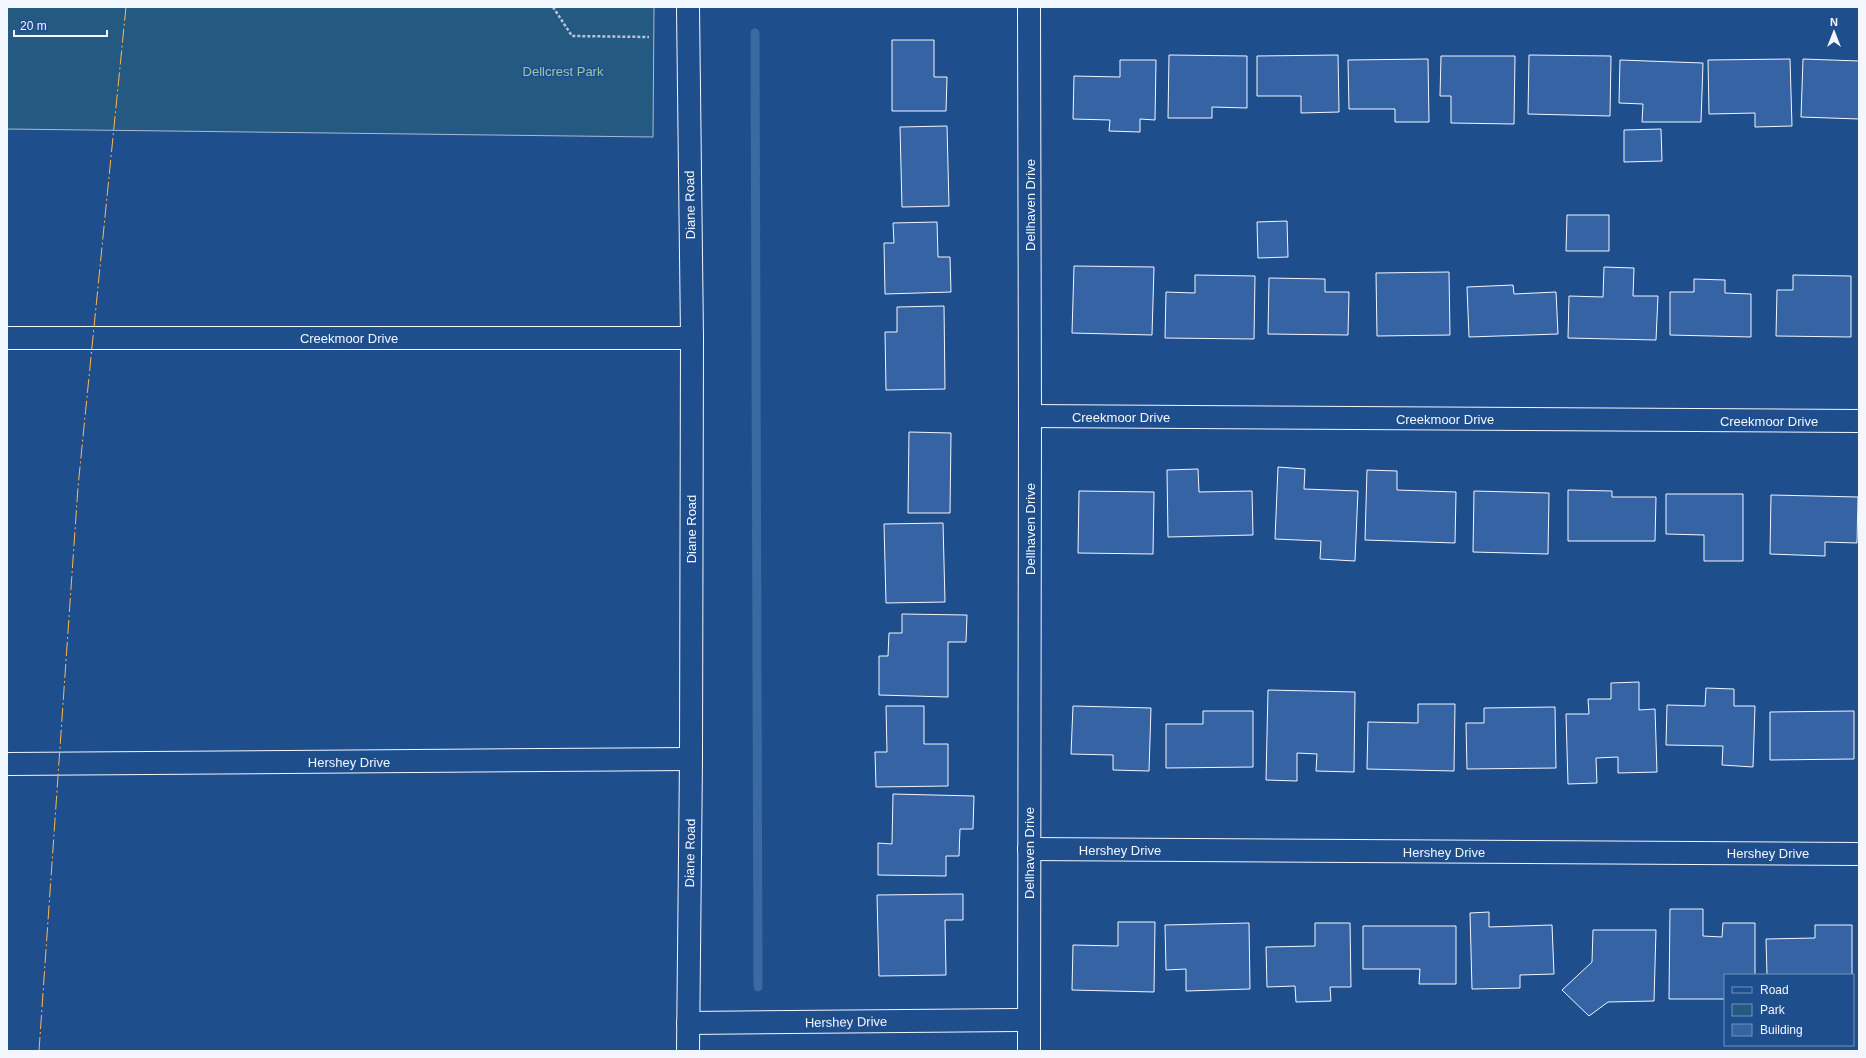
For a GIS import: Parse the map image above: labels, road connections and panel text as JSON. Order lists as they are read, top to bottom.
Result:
{
  "streets": {
    "street": [
      "Diane Road",
      "Dellhaven Drive",
      "Creekmoor Drive",
      "Hershey Drive"
    ]
  },
  "crossings": [
    ["Diane Road", "Creekmoor Drive"],
    ["Diane Road", "Hershey Drive"],
    ["Dellhaven Drive", "Creekmoor Drive"],
    ["Dellhaven Drive", "Hershey Drive"]
  ],
  "parks": ["Dellcrest Park"],
  "legend": ["Road", "Park", "Building"],
  "scale_bar": "20 m",
  "north": "top"
}
